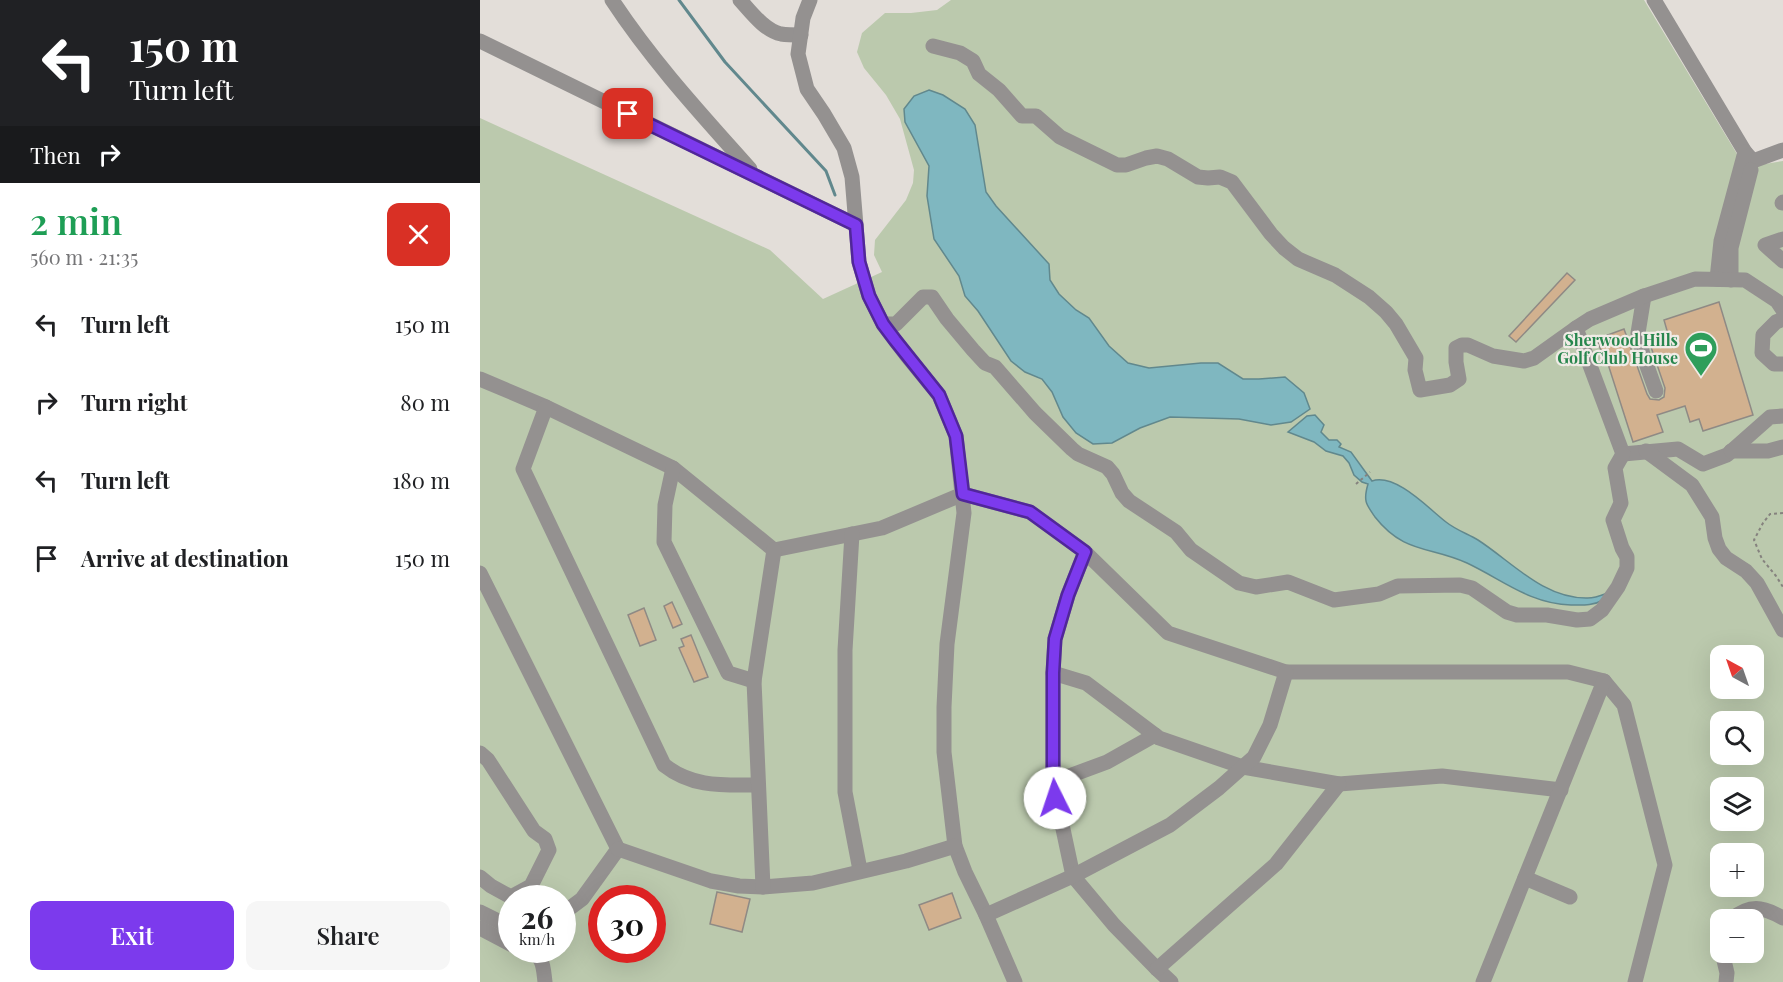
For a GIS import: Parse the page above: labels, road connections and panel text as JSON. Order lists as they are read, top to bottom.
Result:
{
  "places": {
    "sports": ["Sherwood Hills Golf Club House"]
  },
  "north": "top left",
  "page": {
    "turn": ["150 m", "Turn left"],
    "then": "Then",
    "heading": ["2 min", "560 m · 21:35"],
    "list": [
      {
        "name": "Turn left",
        "value": "150 m"
      },
      {
        "name": "Turn right",
        "value": "80 m"
      },
      {
        "name": "Turn left",
        "value": "180 m"
      },
      {
        "name": "Arrive at destination",
        "value": "150 m"
      }
    ],
    "map_buttons": ["+", "−"],
    "speed": "26 km/h",
    "limit": "30",
    "buttons": ["Exit", "Share"]
  }
}
